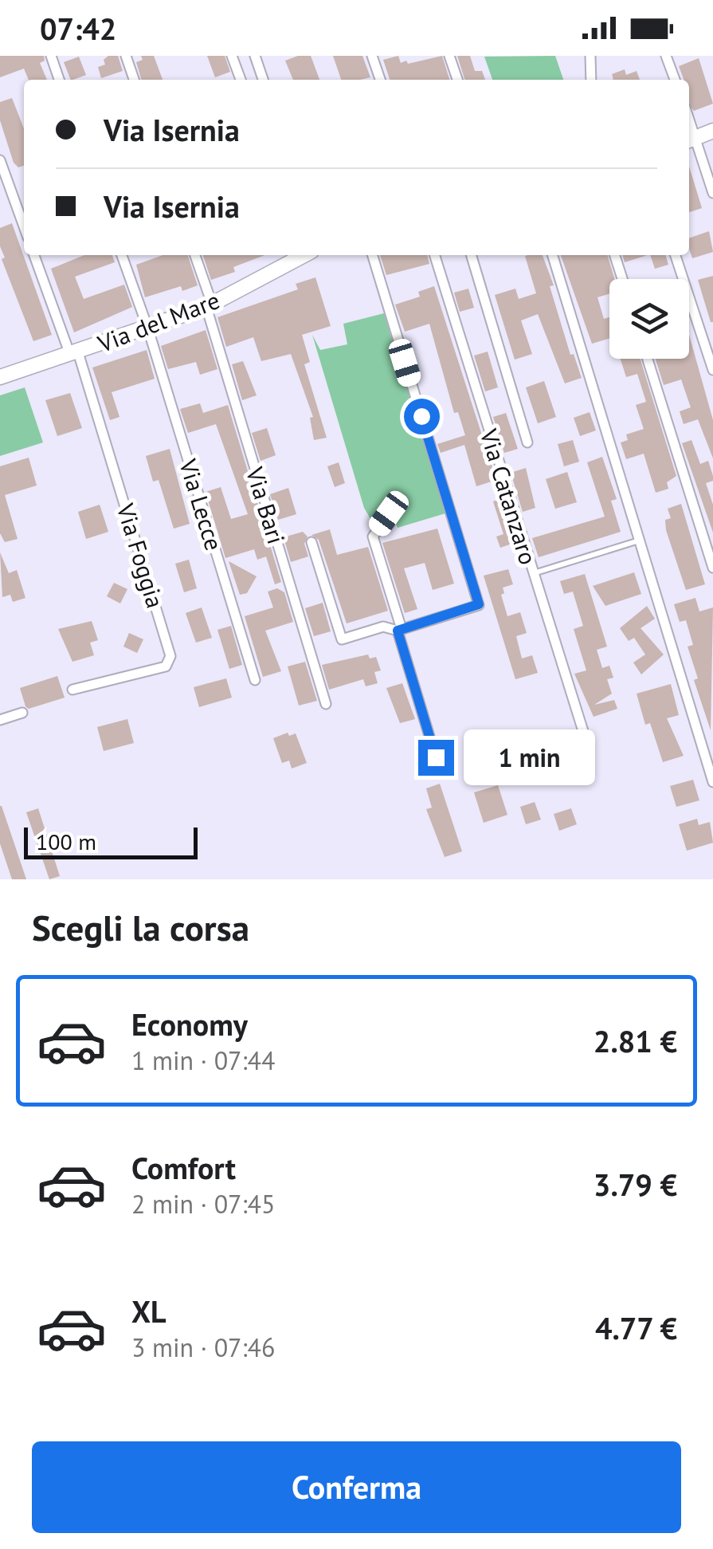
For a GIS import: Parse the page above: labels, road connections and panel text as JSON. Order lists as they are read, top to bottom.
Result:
{
  "streets": {
    "main road": ["Via del Mare"],
    "street": [
      "Via Catanzaro",
      "Via Lecce",
      "Via Bari",
      "Via Foggia"
    ]
  },
  "crossings": [
    ["Via del Mare", "Via Lecce"],
    ["Via del Mare", "Via Bari"],
    ["Via del Mare", "Via Foggia"]
  ],
  "scale_bar": "100 m",
  "page": {
    "status": "07:42",
    "banner": ["Via Isernia", "Via Isernia"],
    "bubble": "1 min",
    "scale": "100 m",
    "heading": "Scegli la corsa",
    "list": [
      {
        "name": "Economy",
        "note": "1 min · 07:44",
        "value": "2.81 €"
      },
      {
        "name": "Comfort",
        "note": "2 min · 07:45",
        "value": "3.79 €"
      },
      {
        "name": "XL",
        "note": "3 min · 07:46",
        "value": "4.77 €"
      }
    ],
    "buttons": "Conferma"
  }
}
